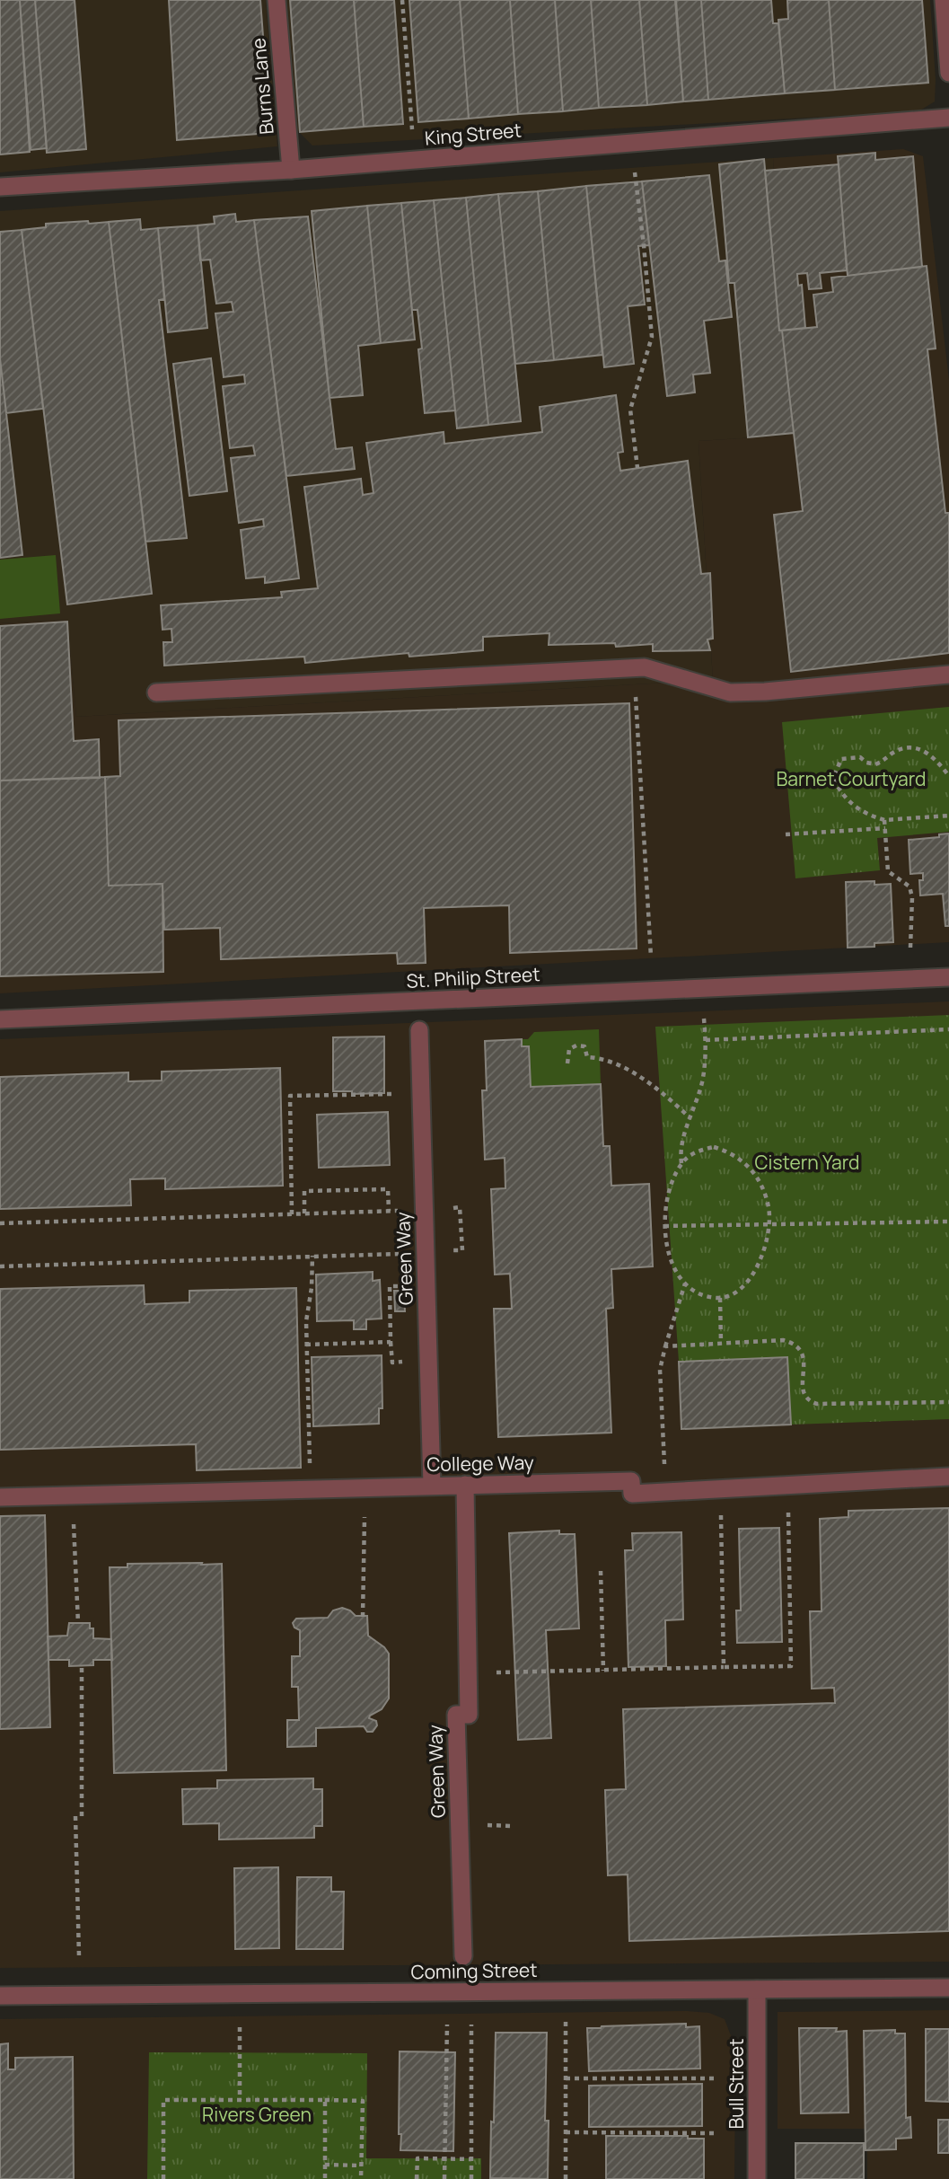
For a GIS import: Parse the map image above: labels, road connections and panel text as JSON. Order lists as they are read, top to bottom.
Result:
{
  "streets": {
    "street": [
      "Burns Lane",
      "King Street",
      "St. Philip Street",
      "Green Way",
      "College Way",
      "Coming Street",
      "Bull Street"
    ]
  },
  "crossings": [
    ["Burns Lane", "King Street"],
    ["Green Way", "College Way"],
    ["Coming Street", "Bull Street"]
  ],
  "parks": ["Barnet Courtyard", "Cistern Yard", "Rivers Green"]
}
